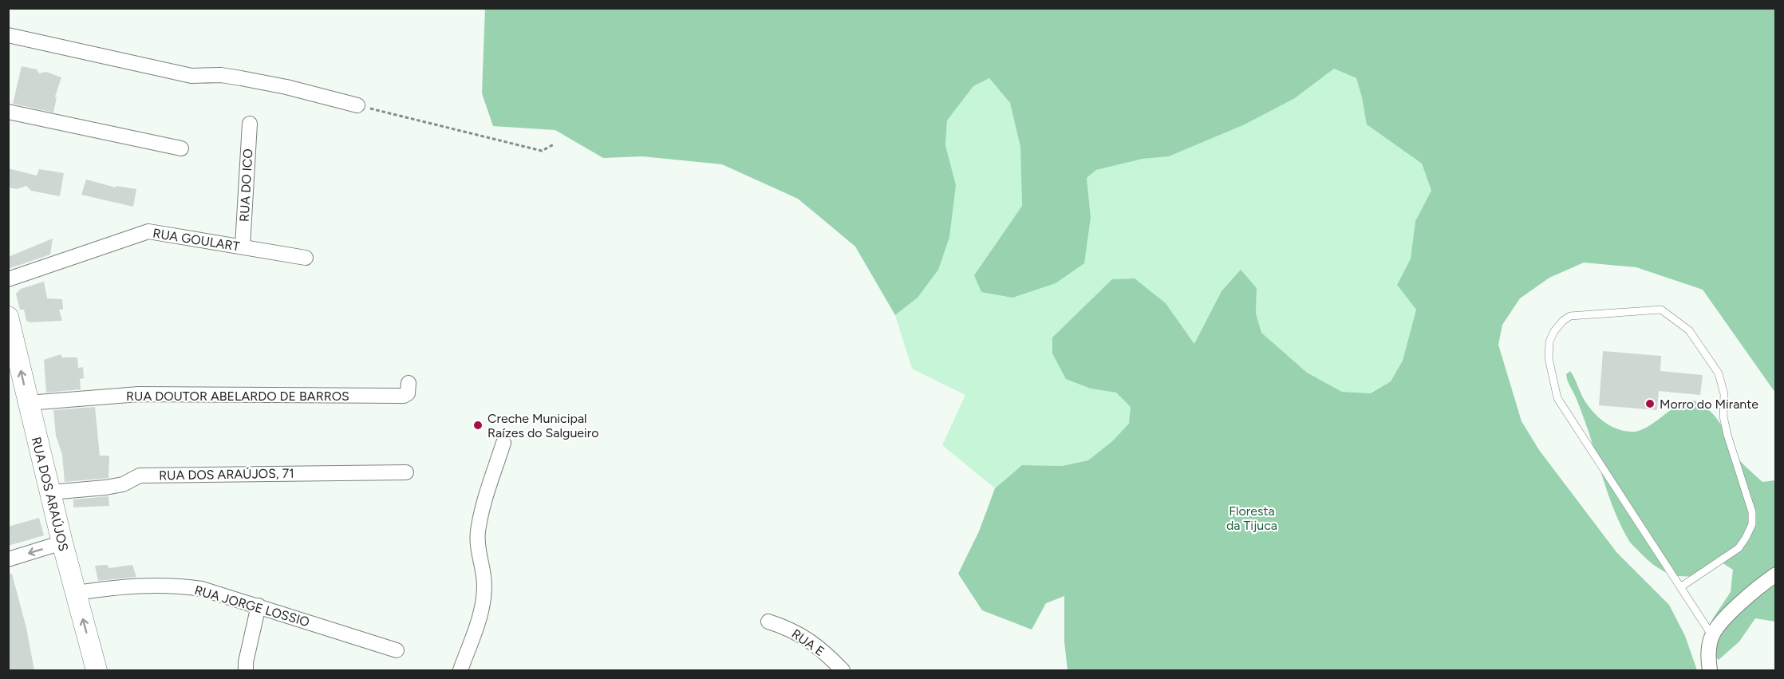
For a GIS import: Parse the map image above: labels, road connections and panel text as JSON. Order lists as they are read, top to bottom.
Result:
{
  "streets": {
    "street": [
      "RUA DO ICO",
      "RUA GOULART",
      "RUA DOUTOR ABELARDO DE BARROS",
      "RUA DOS ARAÚJOS, 71",
      "RUA DOS ARAÚJOS",
      "RUA JORGE LOSSIO",
      "RUA E"
    ]
  },
  "crossings": [
    ["RUA DO ICO", "RUA GOULART"],
    ["RUA DOUTOR ABELARDO DE BARROS", "RUA DOS ARAÚJOS"],
    ["RUA DOS ARAÚJOS, 71", "RUA DOS ARAÚJOS"],
    ["RUA DOS ARAÚJOS", "RUA JORGE LOSSIO"]
  ],
  "one_way": ["RUA DOS ARAÚJOS"],
  "parks": ["Floresta da Tijuca"],
  "places": ["Morro do Mirante", "Creche Municipal Raízes do Salgueiro"]
}
